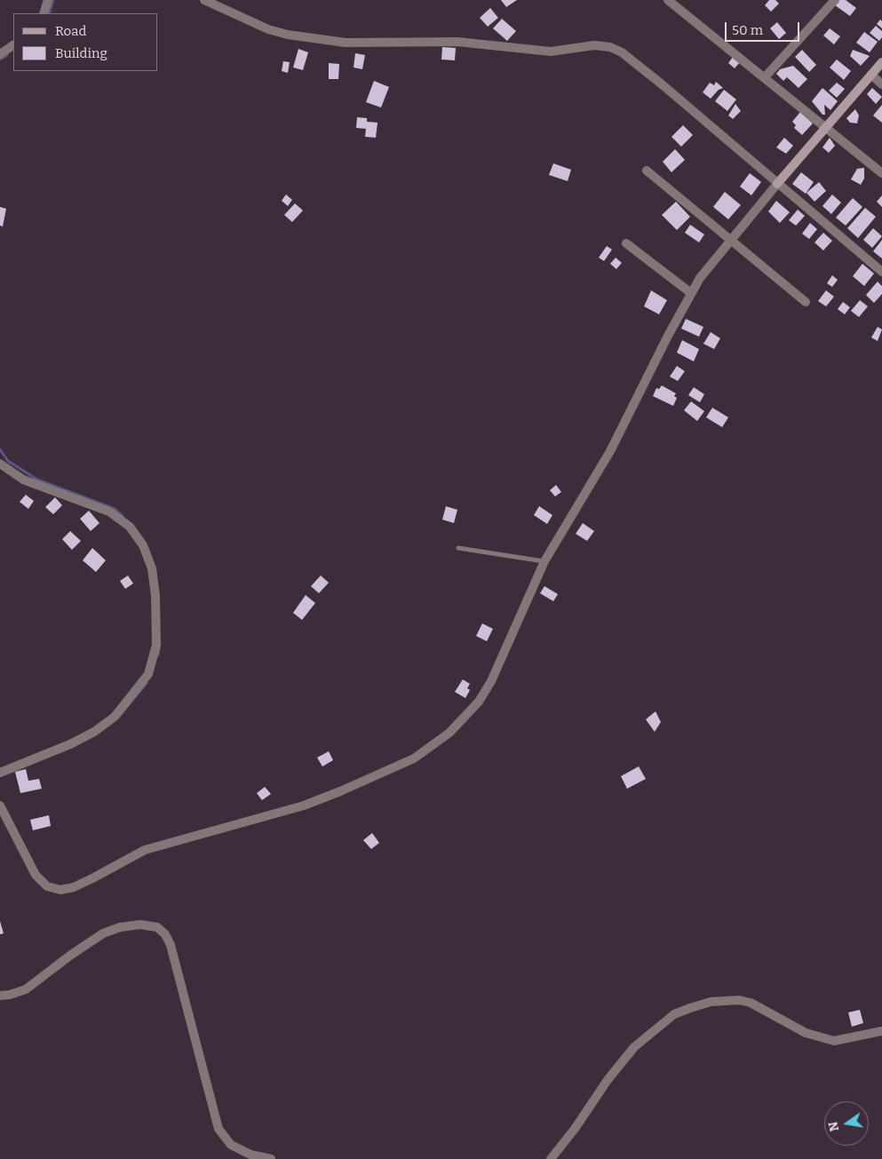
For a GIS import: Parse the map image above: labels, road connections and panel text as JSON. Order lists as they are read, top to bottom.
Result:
{
  "legend": ["Road", "Building"],
  "scale_bar": "50 m",
  "north": "left"
}
